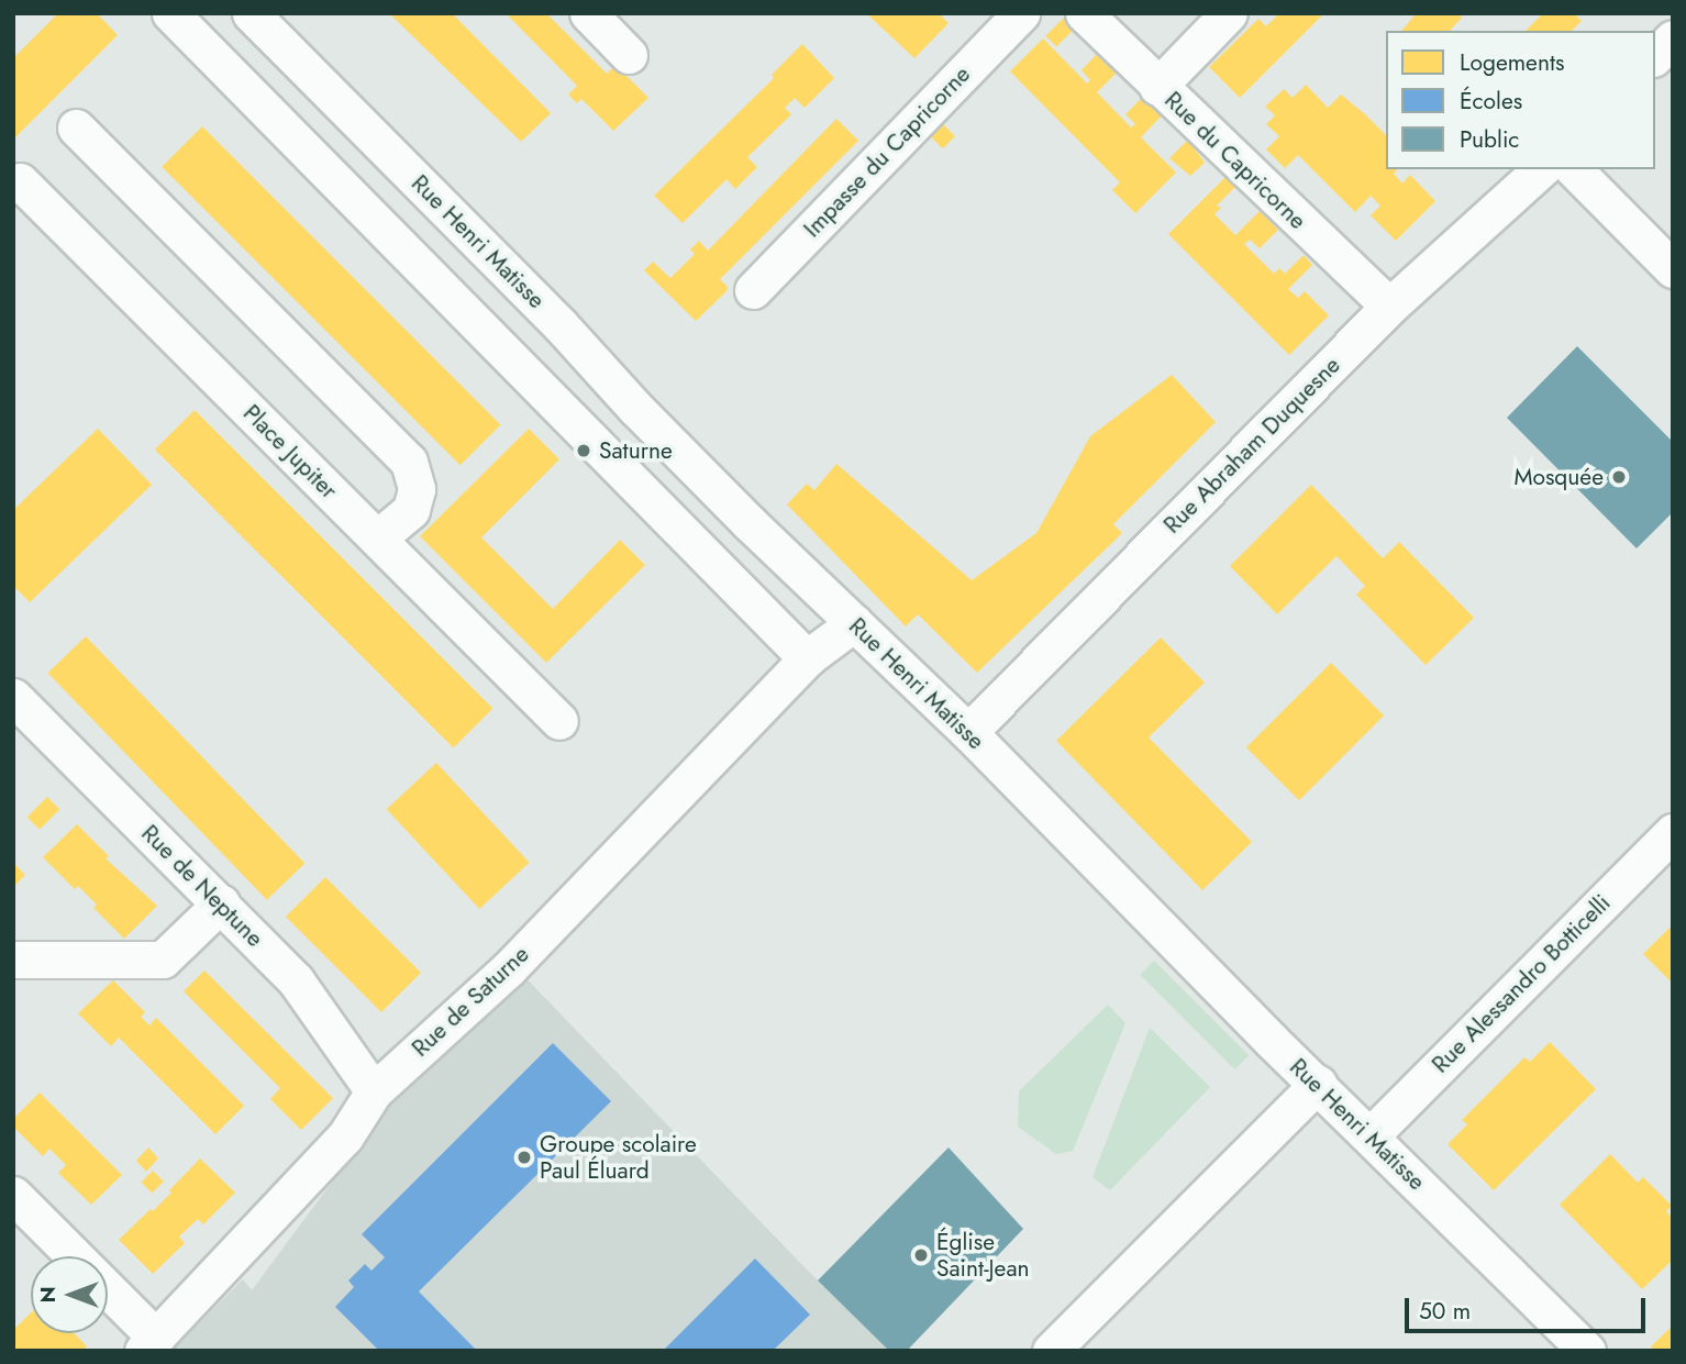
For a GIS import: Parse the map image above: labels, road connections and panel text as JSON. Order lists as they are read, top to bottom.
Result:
{
  "streets": {
    "street": [
      "Impasse du Capricorne",
      "Rue du Capricorne",
      "Rue Henri Matisse",
      "Rue Abraham Duquesne",
      "Place Jupiter",
      "Rue de Neptune",
      "Rue Alessandro Botticelli",
      "Rue de Saturne"
    ]
  },
  "crossings": [
    ["Rue du Capricorne", "Rue Abraham Duquesne"],
    ["Rue Henri Matisse", "Rue Abraham Duquesne"],
    ["Rue Henri Matisse", "Rue Alessandro Botticelli"],
    ["Rue Henri Matisse", "Rue de Saturne"],
    ["Rue de Neptune", "Rue de Saturne"]
  ],
  "places": [
    "Saturne",
    "Mosquée",
    "Groupe scolaire Paul Éluard",
    "Église Saint-Jean"
  ],
  "legend": ["Logements", "Écoles", "Public"],
  "scale_bar": "50 m",
  "north": "left"
}
